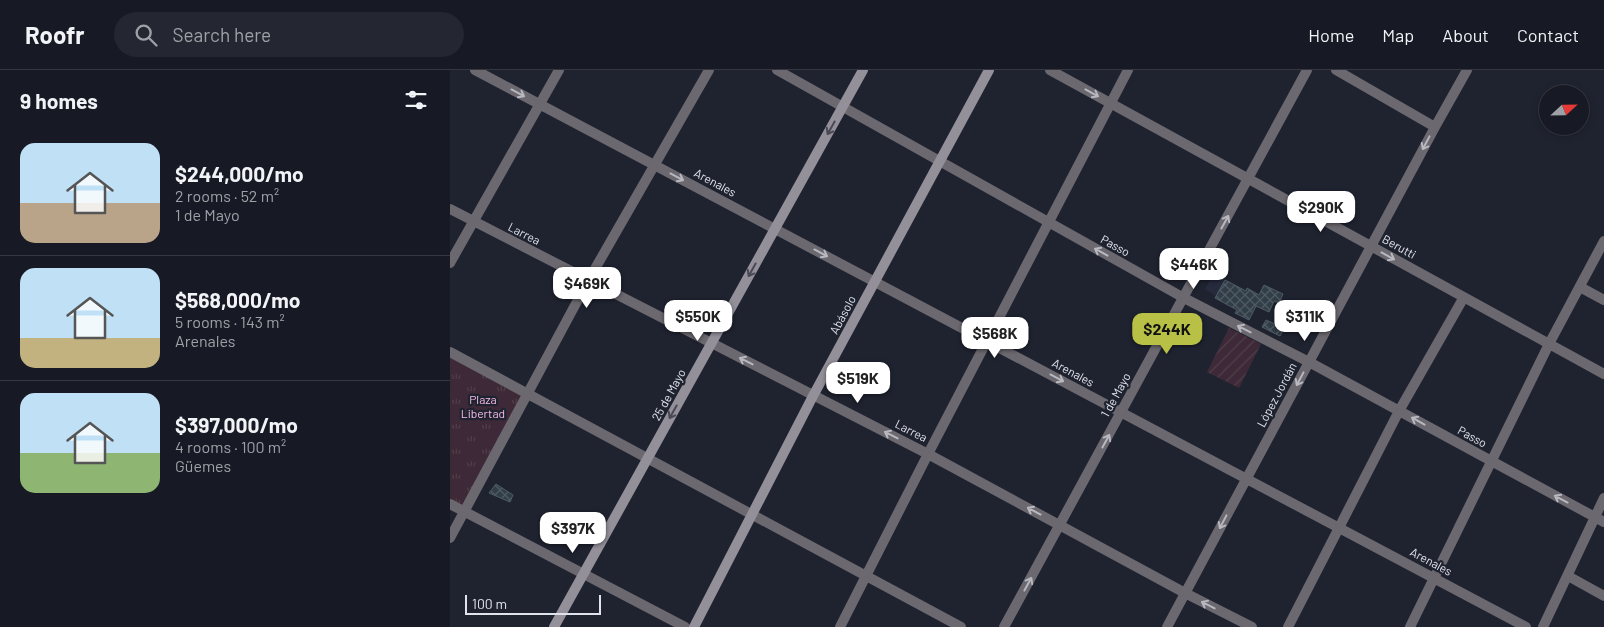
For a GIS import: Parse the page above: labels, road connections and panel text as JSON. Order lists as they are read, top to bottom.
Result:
{
  "streets": {
    "street": [
      "Arenales",
      "Larrea",
      "Passo",
      "Berutti",
      "Abásolo",
      "25 de Mayo",
      "1 de Mayo",
      "López Jordán"
    ]
  },
  "crossings": [
    ["Arenales", "Abásolo"],
    ["Arenales", "25 de Mayo"],
    ["Arenales", "1 de Mayo"],
    ["Arenales", "López Jordán"],
    ["Larrea", "Abásolo"],
    ["Larrea", "25 de Mayo"],
    ["Larrea", "1 de Mayo"],
    ["Larrea", "López Jordán"],
    ["Passo", "Abásolo"],
    ["Passo", "25 de Mayo"],
    ["Passo", "1 de Mayo"],
    ["Passo", "López Jordán"],
    ["Berutti", "1 de Mayo"],
    ["Berutti", "López Jordán"]
  ],
  "one_way": [
    "Arenales",
    "Larrea",
    "Passo",
    "25 de Mayo",
    "1 de Mayo",
    "López Jordán"
  ],
  "parks": ["Plaza Libertad"],
  "scale_bar": "100 m",
  "north": "right",
  "page": {
    "header": "Roofr",
    "search": "Search here",
    "nav": [
      "Home",
      "Map",
      "About",
      "Contact"
    ],
    "heading": "9 homes",
    "list": [
      {
        "name": "$244,000/mo",
        "note": "2 rooms · 52 m² · 1 de Mayo"
      },
      {
        "name": "$568,000/mo",
        "note": "5 rooms · 143 m² · Arenales"
      },
      {
        "name": "$397,000/mo",
        "note": "4 rooms · 100 m² · Güemes"
      }
    ],
    "price": [
      "$290K",
      "$446K",
      "$469K",
      "$550K",
      "$311K",
      "$244K",
      "$568K",
      "$519K",
      "$397K"
    ],
    "scale": "100 m"
  }
}
